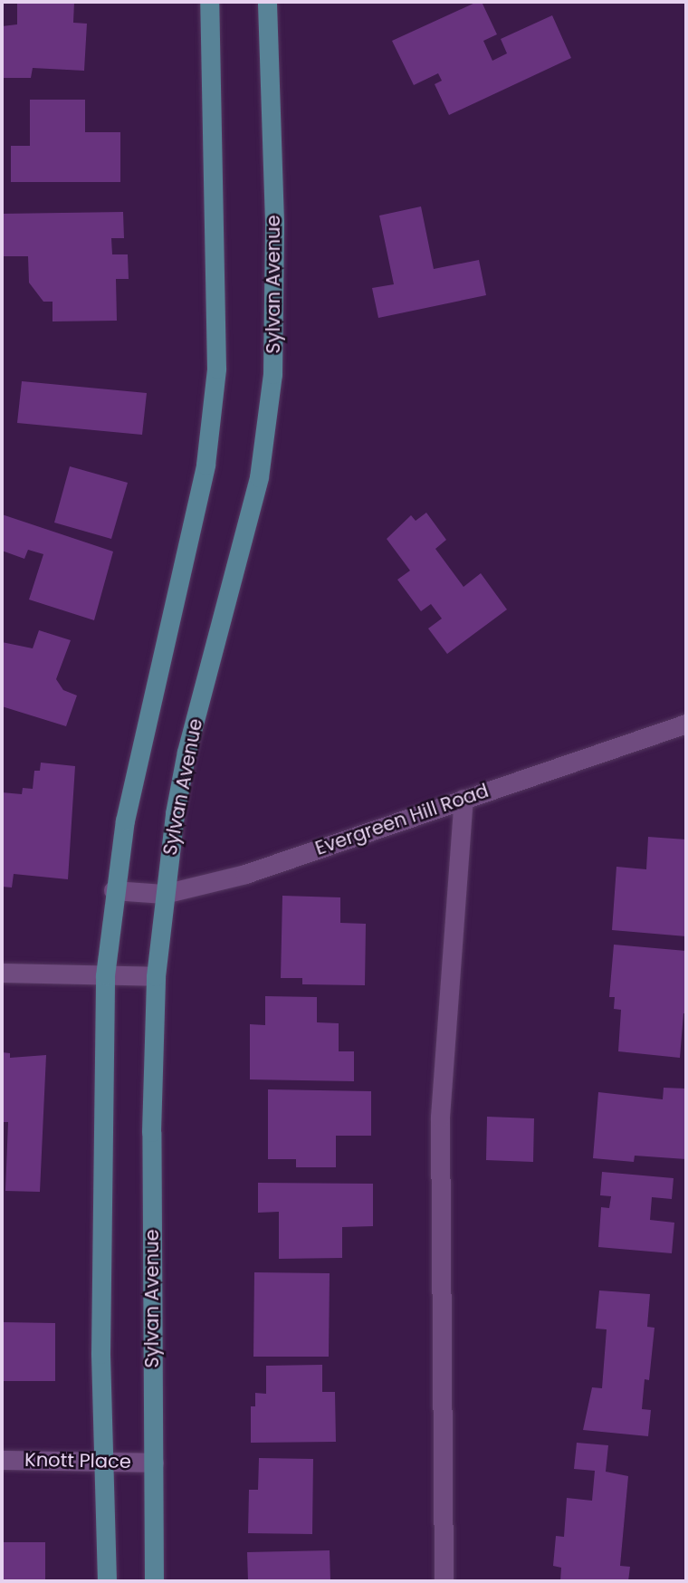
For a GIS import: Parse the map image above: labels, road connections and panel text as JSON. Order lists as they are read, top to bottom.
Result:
{
  "streets": {
    "main road": ["Sylvan Avenue"],
    "street": ["Evergreen Hill Road", "Knott Place"]
  },
  "crossings": [
    ["Sylvan Avenue", "Evergreen Hill Road"],
    ["Sylvan Avenue", "Knott Place"]
  ]
}
